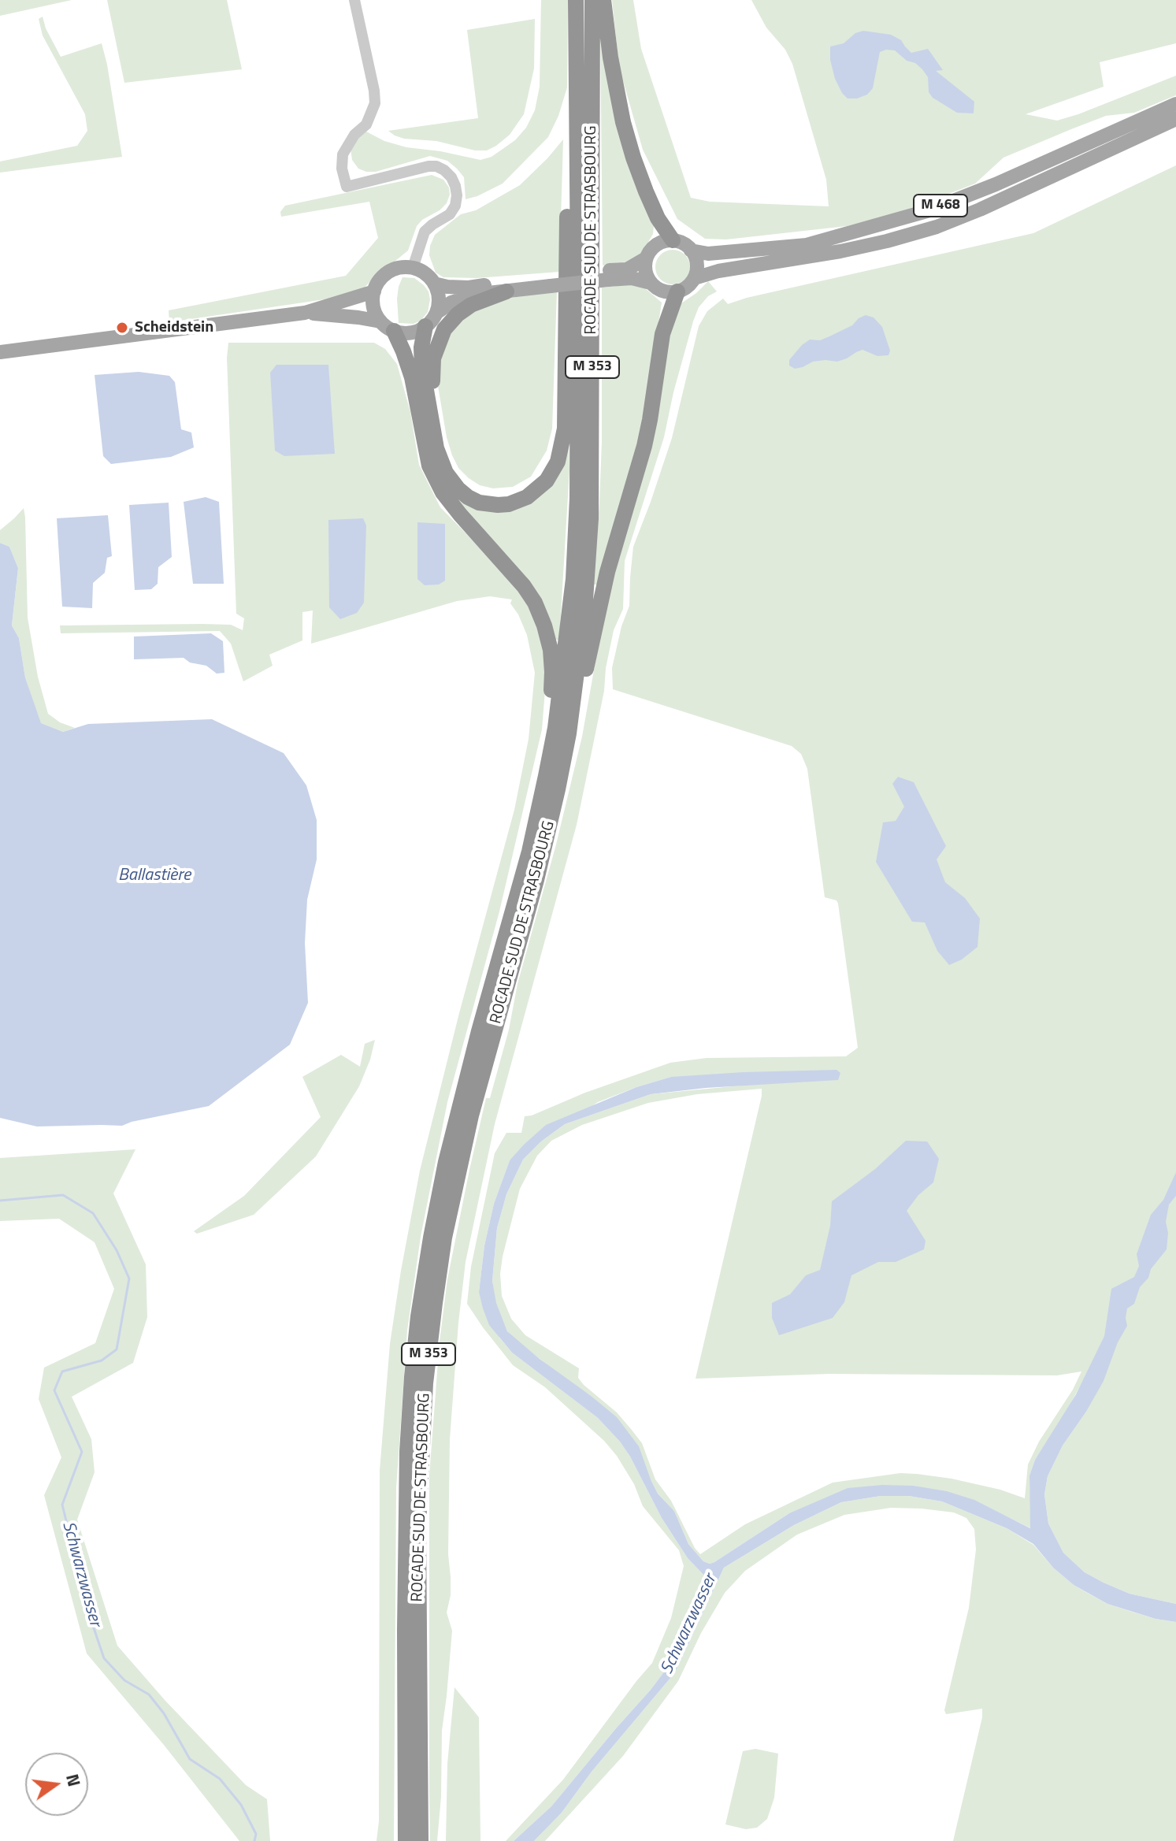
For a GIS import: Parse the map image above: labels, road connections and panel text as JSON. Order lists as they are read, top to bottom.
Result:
{
  "streets": {
    "highway": ["ROCADE SUD DE STRASBOURG", "M 353"],
    "main road": ["M 468"]
  },
  "water": ["Ballastière", "Schwarzwasser"],
  "places": ["Scheidstein"],
  "north": "right"
}
